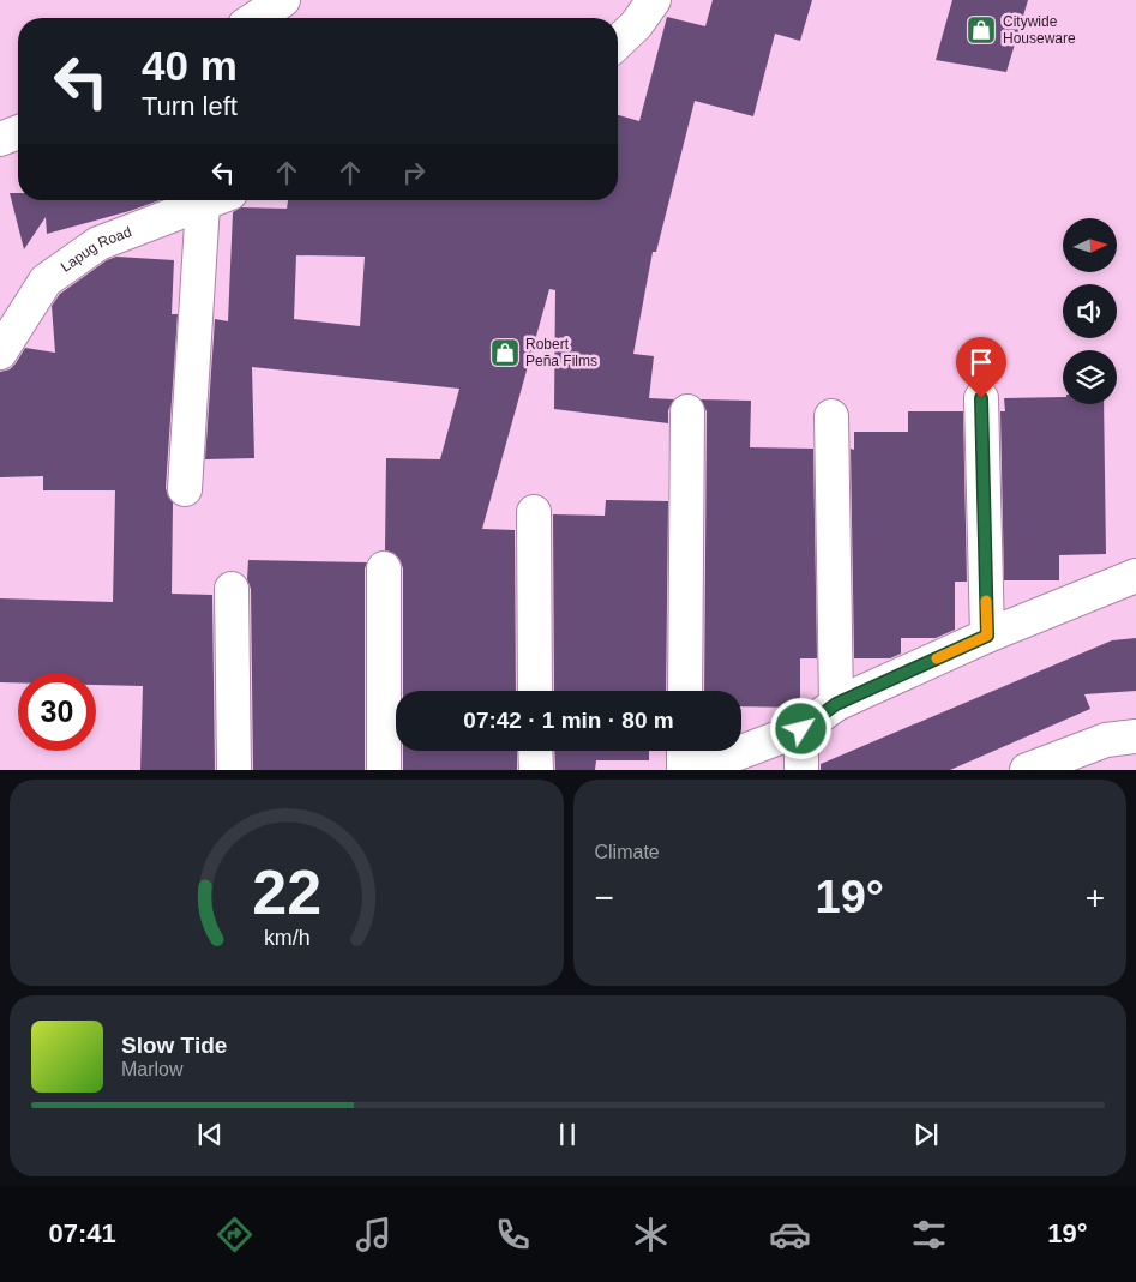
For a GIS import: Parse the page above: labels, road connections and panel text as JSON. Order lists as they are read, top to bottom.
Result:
{
  "streets": {
    "street": ["Lapug Road"]
  },
  "places": {
    "shop": ["Citywide Houseware", "Robert Peña Films"]
  },
  "north": "right",
  "page": {
    "turn": ["40 m", "Turn left"],
    "limit": "30",
    "trip": "07:42 · 1 min · 80 m",
    "tile": "Climate",
    "heat": ["−", "19°", "+"],
    "song": ["Slow Tide", "Marlow"],
    "tabs": ["07:41", "19°"],
    "gauge": ["22", "km/h"]
  }
}
